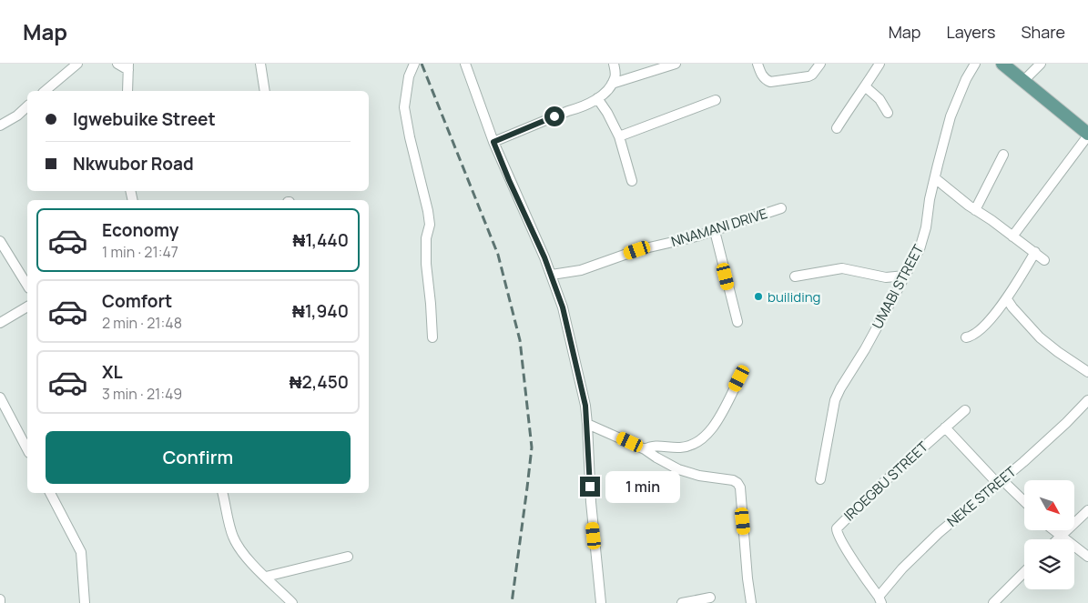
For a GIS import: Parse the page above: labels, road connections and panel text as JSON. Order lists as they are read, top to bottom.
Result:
{
  "streets": {
    "street": [
      "NNAMANI DRIVE",
      "UMABI STREET",
      "IROEGBU STREET",
      "NEKE STREET"
    ]
  },
  "crossings": [
    ["IROEGBU STREET", "NEKE STREET"]
  ],
  "places": ["builiding"],
  "north": "bottom right",
  "page": {
    "header": "Map",
    "nav": ["Map", "Layers", "Share"],
    "banner": ["Igwebuike Street", "Nkwubor Road"],
    "list": [
      {
        "name": "Economy",
        "note": "1 min · 21:47",
        "value": "₦1,440"
      },
      {
        "name": "Comfort",
        "note": "2 min · 21:48",
        "value": "₦1,940"
      },
      {
        "name": "XL",
        "note": "3 min · 21:49",
        "value": "₦2,450"
      }
    ],
    "buttons": "Confirm",
    "bubble": "1 min"
  }
}
